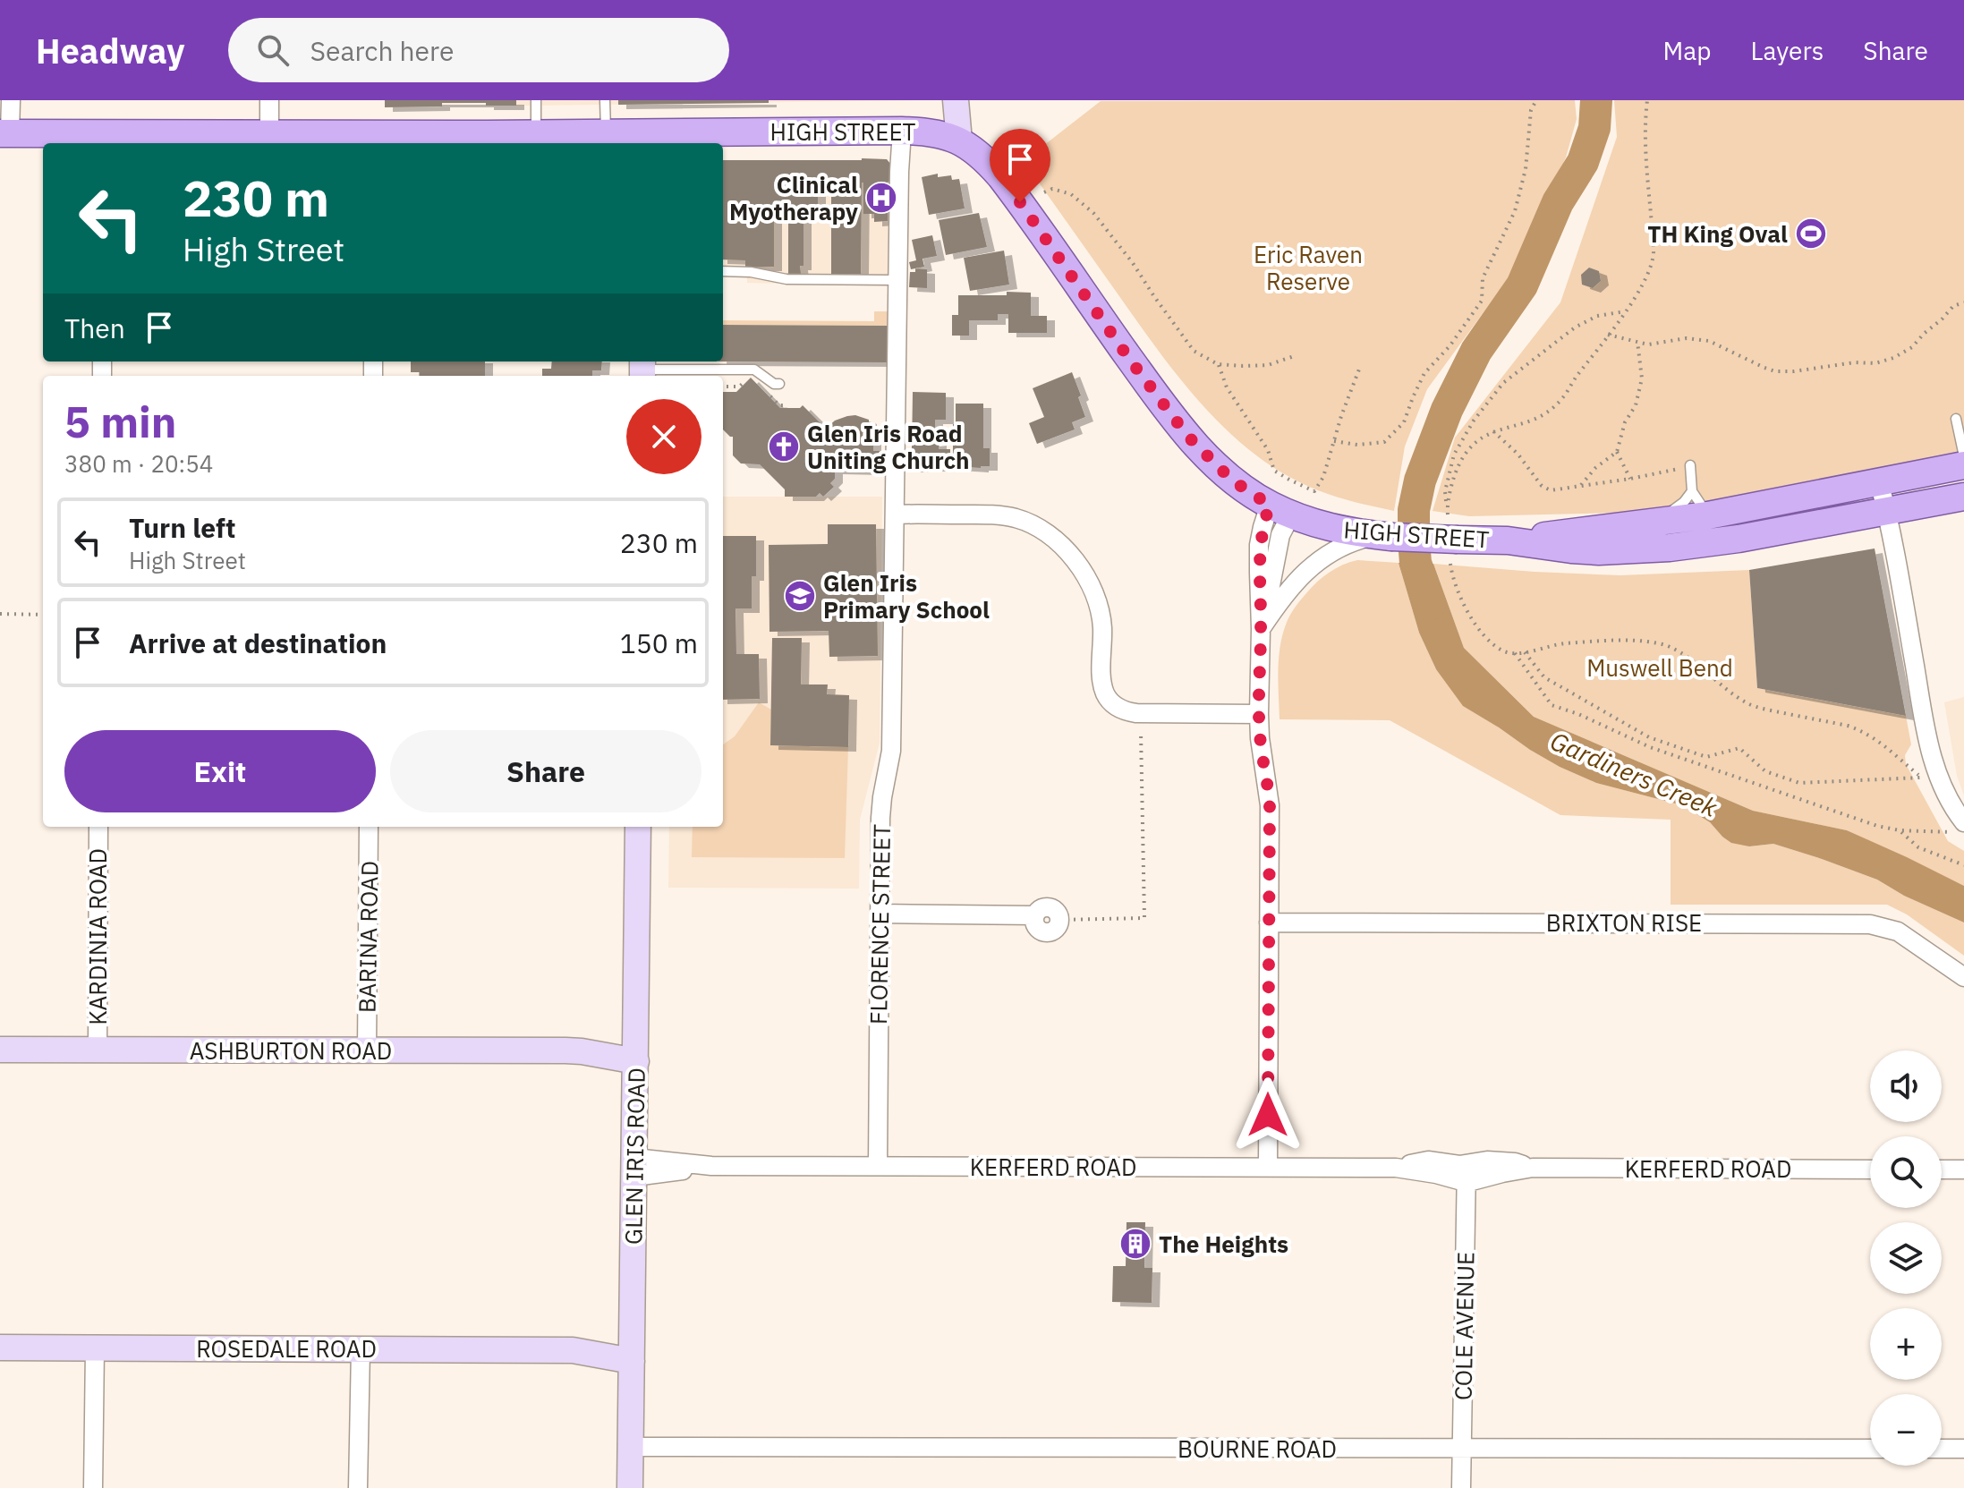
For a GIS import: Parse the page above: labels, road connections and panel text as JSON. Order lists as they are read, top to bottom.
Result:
{
  "streets": {
    "main road": ["HIGH STREET"],
    "street": [
      "BRIXTON RISE",
      "FLORENCE STREET",
      "KARDINIA ROAD",
      "BARINA ROAD",
      "ASHBURTON ROAD",
      "GLEN IRIS ROAD",
      "KERFERD ROAD",
      "COLE AVENUE",
      "ROSEDALE ROAD",
      "BOURNE ROAD"
    ]
  },
  "crossings": [
    ["HIGH STREET", "FLORENCE STREET"],
    ["FLORENCE STREET", "KERFERD ROAD"],
    ["KARDINIA ROAD", "ASHBURTON ROAD"],
    ["BARINA ROAD", "ASHBURTON ROAD"],
    ["ASHBURTON ROAD", "GLEN IRIS ROAD"],
    ["GLEN IRIS ROAD", "KERFERD ROAD"],
    ["GLEN IRIS ROAD", "ROSEDALE ROAD"],
    ["GLEN IRIS ROAD", "BOURNE ROAD"],
    ["KERFERD ROAD", "COLE AVENUE"],
    ["COLE AVENUE", "BOURNE ROAD"]
  ],
  "water": ["Gardiners Creek"],
  "parks": ["Eric Raven Reserve", "Muswell Bend"],
  "places": {
    "hospital": ["Clinical Myotherapy"],
    "sports": ["TH King Oval"],
    "church": ["Glen Iris Road Uniting Church"],
    "school or university": ["Glen Iris Primary School"],
    "building": ["The Heights"]
  },
  "page": {
    "header": "Headway",
    "search": "Search here",
    "nav": ["Map", "Layers", "Share"],
    "turn": ["230 m", "High Street"],
    "then": "Then",
    "heading": ["5 min", "380 m · 20:54"],
    "list": [
      {
        "name": "Turn left",
        "note": "High Street",
        "value": "230 m"
      },
      {
        "name": "Arrive at destination",
        "value": "150 m"
      }
    ],
    "buttons": ["Exit", "Share"],
    "map_buttons": ["+", "−"]
  }
}
